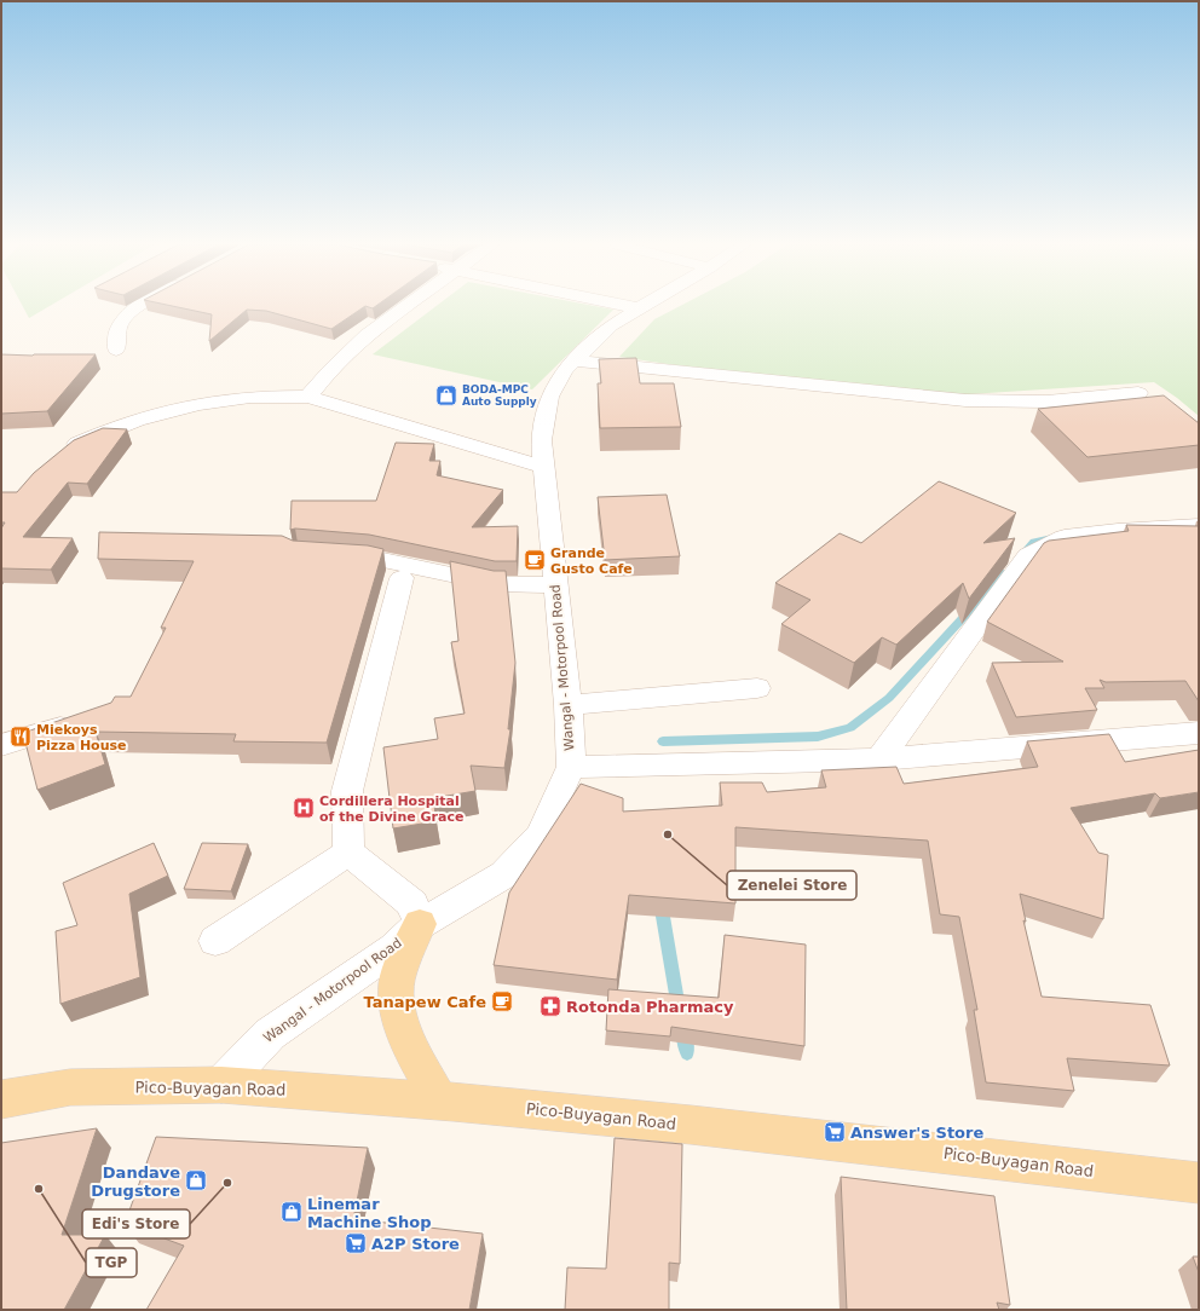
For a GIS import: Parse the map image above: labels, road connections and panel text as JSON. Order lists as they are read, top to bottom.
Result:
{
  "streets": {
    "main road": ["Pico-Buyagan Road"],
    "street": ["Wangal - Motorpool Road"]
  },
  "crossings": [
    ["Wangal - Motorpool Road", "Pico-Buyagan Road"]
  ],
  "places": {
    "shop": ["BODA-MPC Auto Supply", "Dandave Drugstore", "Linemar Machine Shop"],
    "cafe": ["Grande Gusto Cafe", "Tanapew Cafe"],
    "restaurant": ["Miekoys Pizza House"],
    "hospital": ["Cordillera Hospital of the Divine Grace"],
    "other": ["Zenelei Store", "Edi's Store", "TGP"],
    "pharmacy": ["Rotonda Pharmacy"],
    "supermarket": ["Answer's Store", "A2P Store"]
  }
}
